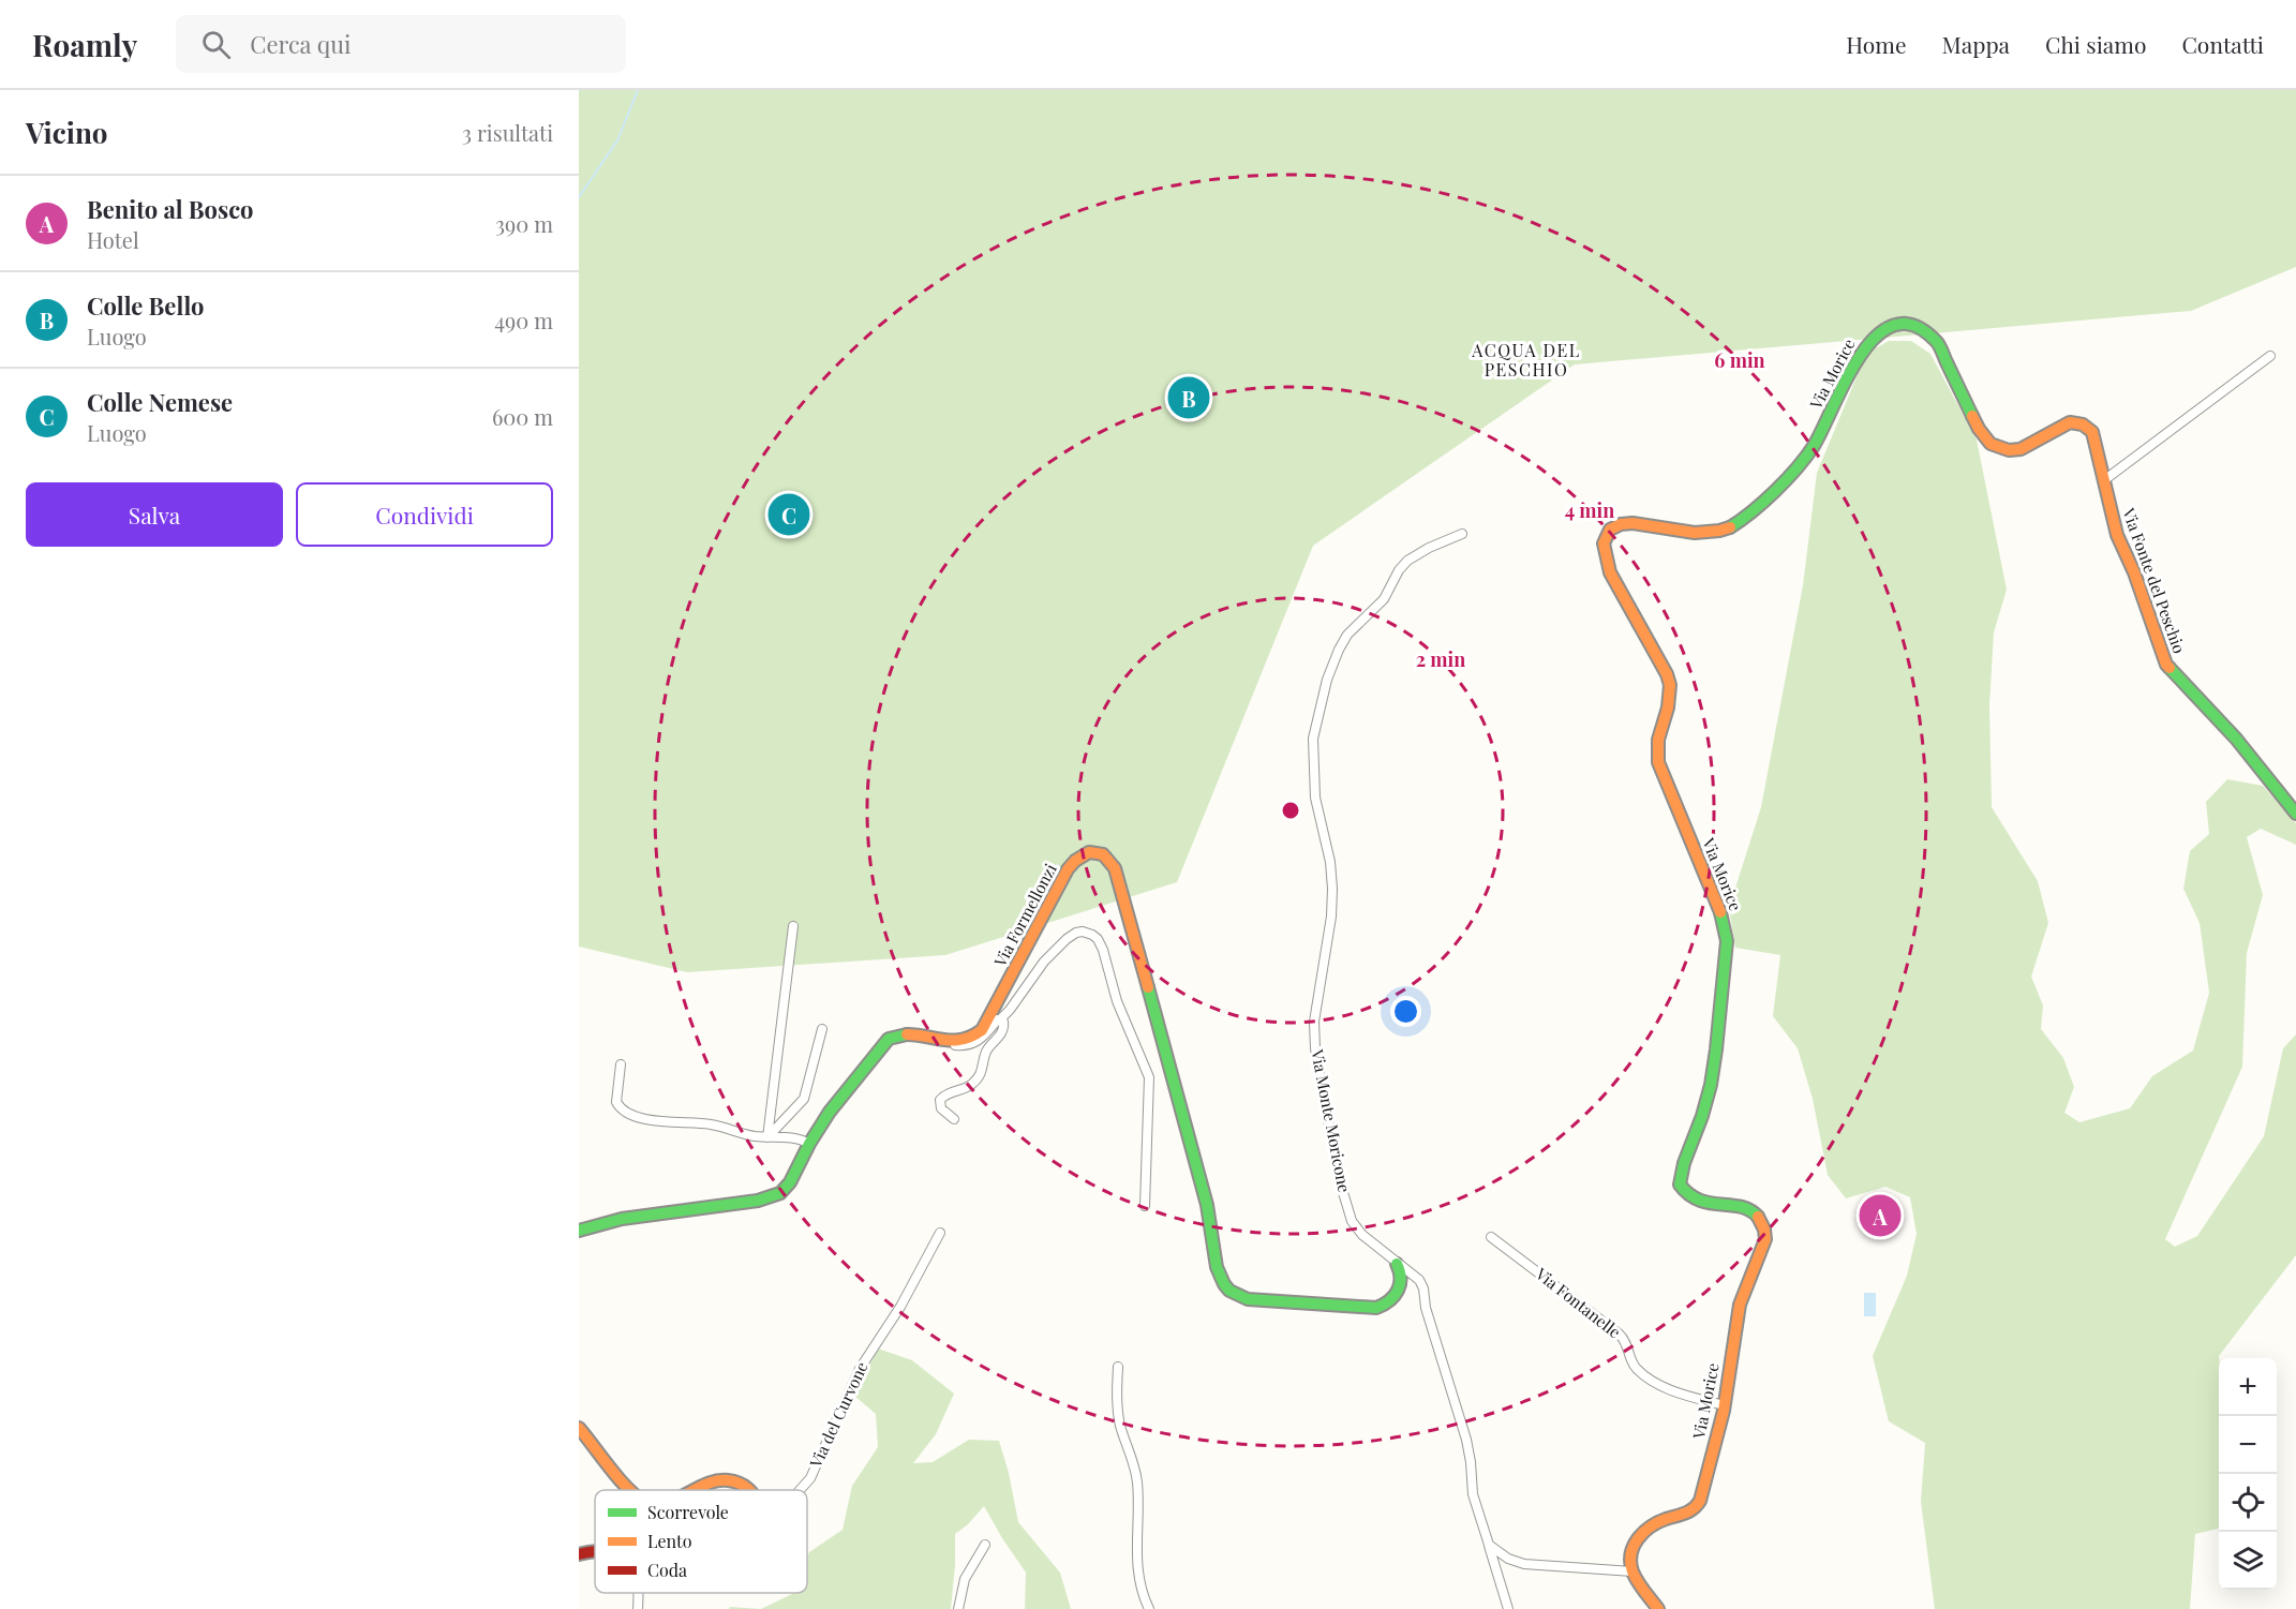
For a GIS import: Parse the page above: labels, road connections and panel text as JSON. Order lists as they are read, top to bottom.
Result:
{
  "streets": {
    "street": [
      "Via Morice",
      "Via Fonte del Peschio",
      "Via Formellonzi",
      "Via Monte Moricone",
      "Via Fontanelle",
      "Via del Curvone"
    ]
  },
  "crossings": [
    ["Via Morice", "Via Fonte del Peschio"],
    ["Via Morice", "Via Fontanelle"],
    ["Via Formellonzi", "Via Monte Moricone"]
  ],
  "districts": ["ACQUA DEL PESCHIO"],
  "legend": ["Scorrevole", "Lento", "Coda"],
  "page": {
    "header": "Roamly",
    "search": "Cerca qui",
    "nav": [
      "Home",
      "Mappa",
      "Chi siamo",
      "Contatti"
    ],
    "heading": ["Vicino", "3 risultati"],
    "list": [
      {
        "mark": "A",
        "name": "Benito al Bosco",
        "note": "Hotel",
        "value": "390 m"
      },
      {
        "mark": "B",
        "name": "Colle Bello",
        "note": "Luogo",
        "value": "490 m"
      },
      {
        "mark": "C",
        "name": "Colle Nemese",
        "note": "Luogo",
        "value": "600 m"
      }
    ],
    "pins": ["B", "C", "A"],
    "buttons": ["Salva", "Condividi"],
    "map_buttons": ["+", "−"]
  },
  "rings": ["6 min", "4 min", "2 min"]
}
